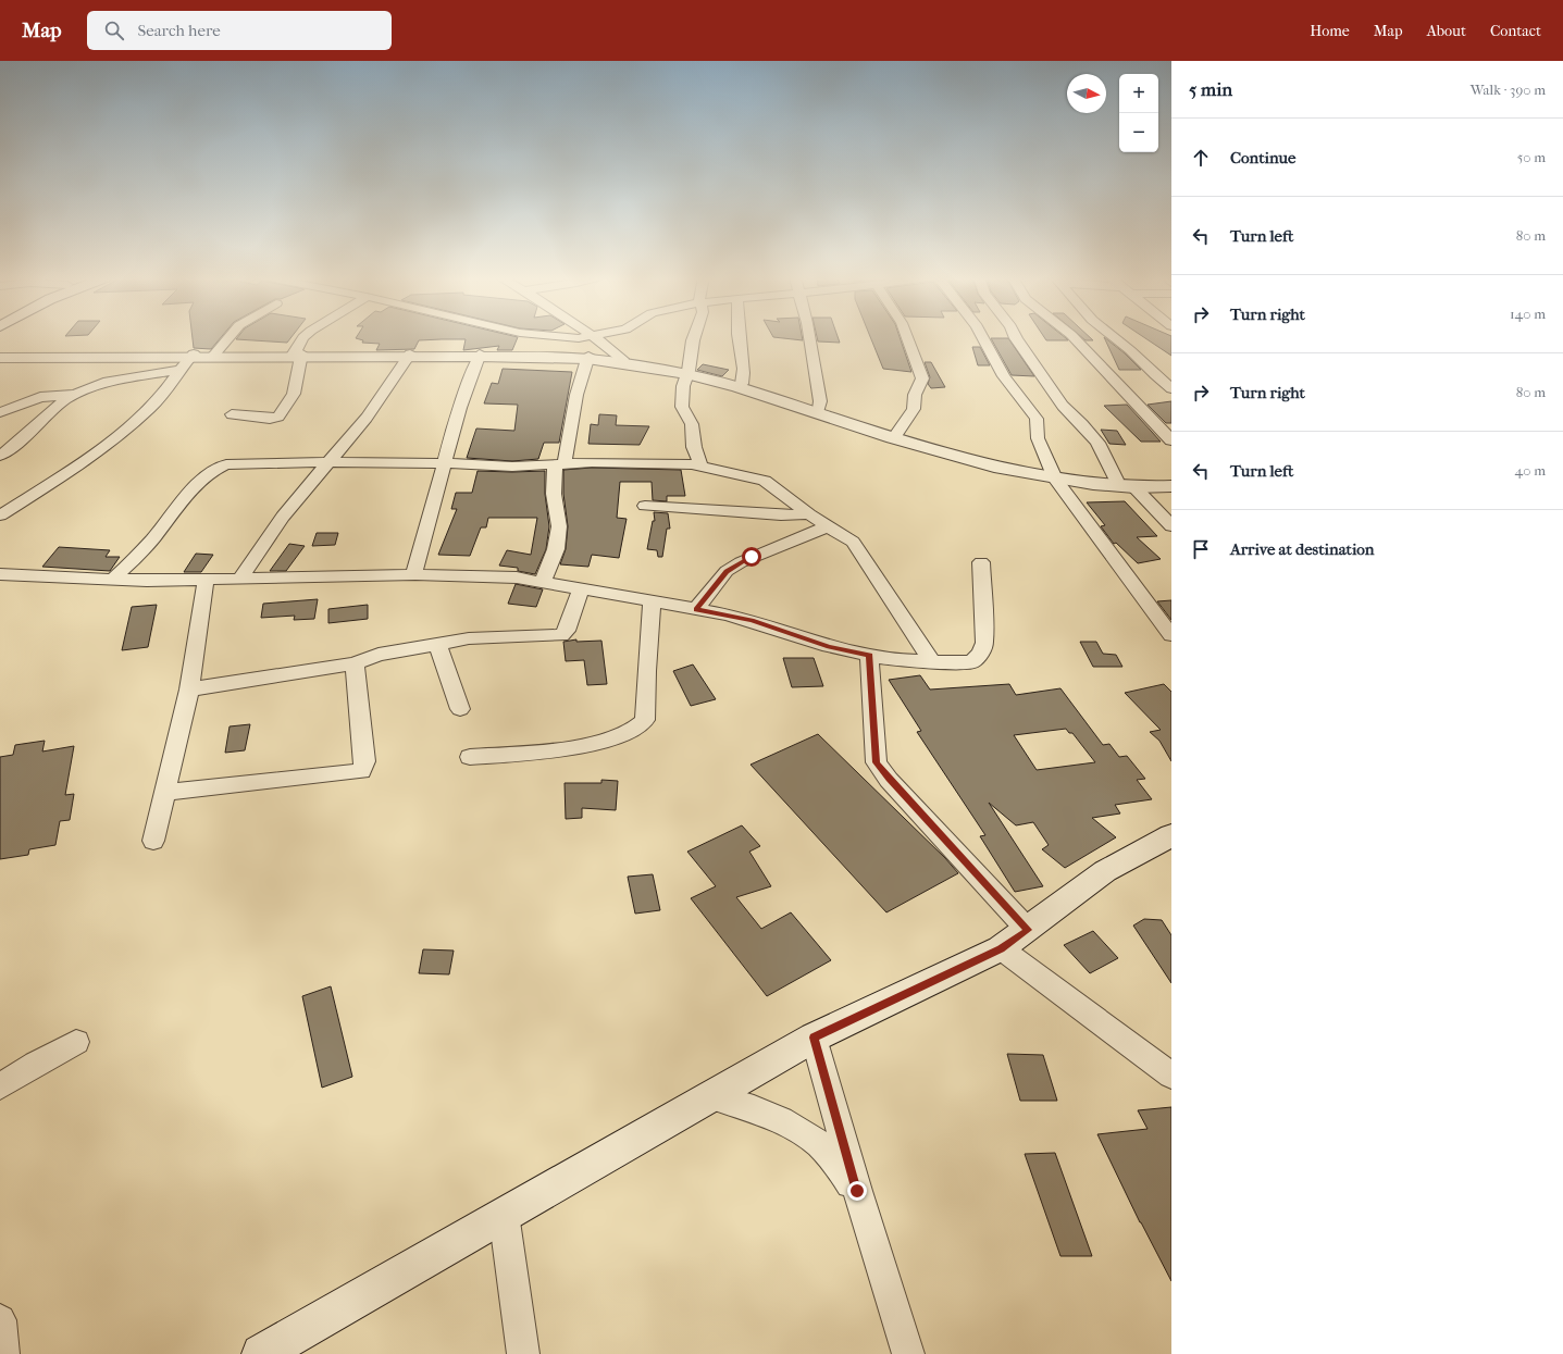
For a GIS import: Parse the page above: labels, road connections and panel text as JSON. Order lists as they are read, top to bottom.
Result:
{
  "north": "right",
  "page": {
    "header": "Map",
    "search": "Search here",
    "nav": [
      "Home",
      "Map",
      "About",
      "Contact"
    ],
    "heading": ["5 min", "Walk · 390 m"],
    "map_buttons": ["+", "−"],
    "list": [
      ["Continue", "50 m"],
      ["Turn left", "80 m"],
      ["Turn right", "140 m"],
      ["Turn right", "80 m"],
      ["Turn left", "40 m"],
      "Arrive at destination"
    ]
  }
}
